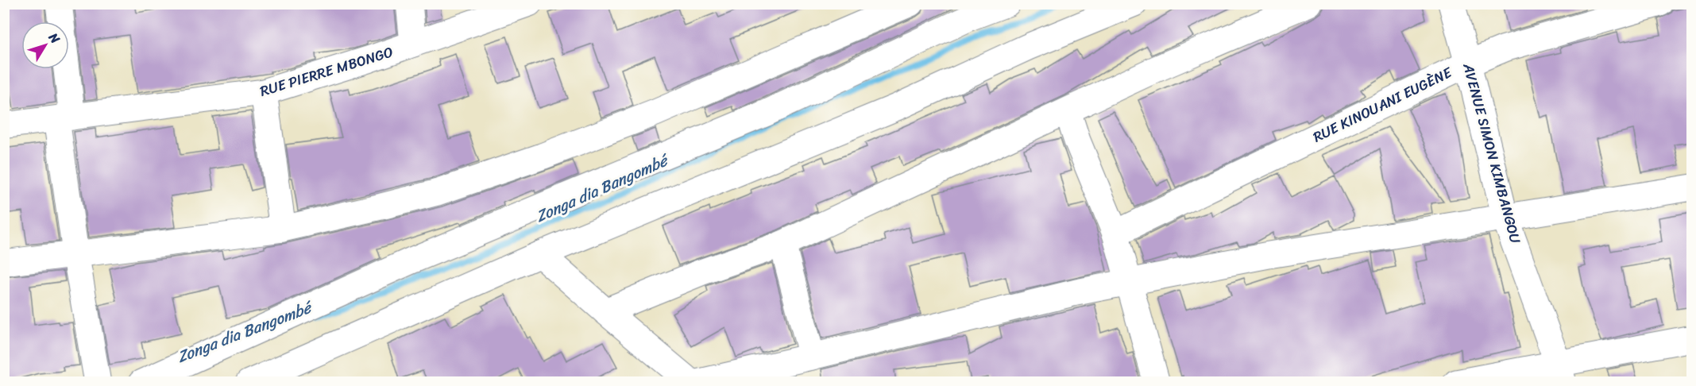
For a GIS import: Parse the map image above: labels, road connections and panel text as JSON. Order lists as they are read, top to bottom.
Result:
{
  "streets": {
    "street": ["RUE PIERRE MBONGO", "RUE KINOUANI EUGÈNE", "AVENUE SIMON KIMBANGOU"]
  },
  "crossings": [
    ["RUE KINOUANI EUGÈNE", "AVENUE SIMON KIMBANGOU"]
  ],
  "water": ["Zonga dia Bangombé"],
  "north": "top right"
}
